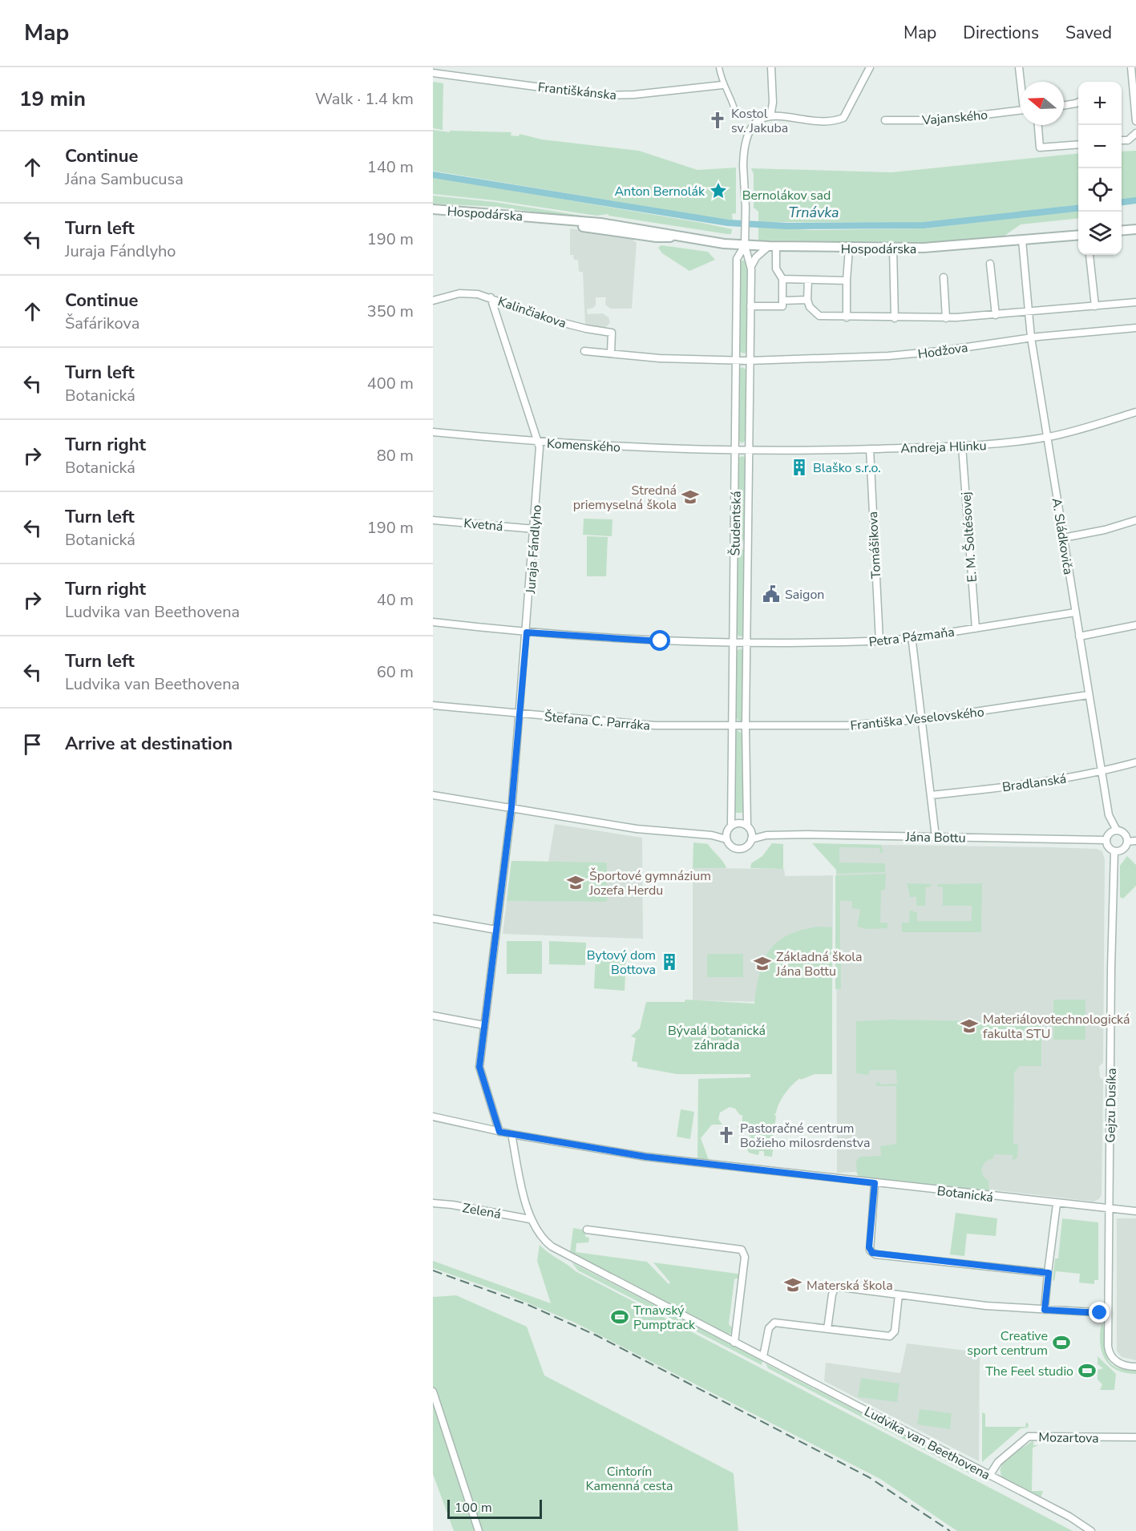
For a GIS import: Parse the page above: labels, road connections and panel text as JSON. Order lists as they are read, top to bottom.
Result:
{
  "streets": {
    "street": [
      "Františkánska",
      "Vajanského",
      "Hospodárska",
      "Kalinčiakova",
      "Hodžova",
      "Komenského",
      "Andreja Hlinku",
      "Študentská",
      "Kvetná",
      "A. Sládkoviča",
      "E. M. Šoltésovej",
      "Tomášikova",
      "Juraja Fándlyho",
      "Petra Pázmaňa",
      "Františka Veselovského",
      "Štefana C. Parráka",
      "Bradlanská",
      "Jána Bottu",
      "Gejzu Dusíka",
      "Botanická",
      "Zelená",
      "Mozartova",
      "Ludvika van Beethovena"
    ]
  },
  "crossings": [
    ["Hospodárska", "Študentská"],
    ["Hospodárska", "A. Sládkoviča"],
    ["Kalinčiakova", "Juraja Fándlyho"],
    ["Hodžova", "Študentská"],
    ["Hodžova", "A. Sládkoviča"],
    ["Komenského", "Andreja Hlinku"],
    ["Komenského", "Študentská"],
    ["Komenského", "Juraja Fándlyho"],
    ["Andreja Hlinku", "Študentská"],
    ["Andreja Hlinku", "A. Sládkoviča"],
    ["Andreja Hlinku", "E. M. Šoltésovej"],
    ["Andreja Hlinku", "Tomášikova"],
    ["Študentská", "Petra Pázmaňa"],
    ["Študentská", "Františka Veselovského"],
    ["Študentská", "Štefana C. Parráka"],
    ["Študentská", "Jána Bottu"],
    ["Kvetná", "Juraja Fándlyho"],
    ["A. Sládkoviča", "Petra Pázmaňa"],
    ["A. Sládkoviča", "Františka Veselovského"],
    ["A. Sládkoviča", "Bradlanská"],
    ["A. Sládkoviča", "Jána Bottu"],
    ["A. Sládkoviča", "Gejzu Dusíka"],
    ["E. M. Šoltésovej", "Petra Pázmaňa"],
    ["Tomášikova", "Petra Pázmaňa"],
    ["Juraja Fándlyho", "Petra Pázmaňa"],
    ["Juraja Fándlyho", "Štefana C. Parráka"],
    ["Juraja Fándlyho", "Jána Bottu"],
    ["Juraja Fándlyho", "Botanická"],
    ["Františka Veselovského", "Štefana C. Parráka"],
    ["Jána Bottu", "Gejzu Dusíka"],
    ["Gejzu Dusíka", "Botanická"],
    ["Botanická", "Ludvika van Beethovena"],
    ["Zelená", "Ludvika van Beethovena"],
    ["Mozartova", "Ludvika van Beethovena"]
  ],
  "water": ["Trnávka"],
  "parks": ["Bernolákov sad", "Bývalá botanická záhrada", "Cintorín Kamenná cesta"],
  "places": {
    "church": ["Kostol sv. Jakuba", "Pastoračné centrum Božieho milosrdenstva"],
    "place": ["Anton Bernolák"],
    "building": ["Blaško s.r.o.", "Bytový dom Bottova"],
    "school or university": [
      "Stredná priemyselná škola",
      "Športové gymnázium Jozefa Herdu",
      "Základná škola Jána Bottu",
      "Materiálovotechnologická fakulta STU",
      "Materská škola"
    ],
    "public building": ["Saigon"],
    "sports": ["Trnavský Pumptrack", "Creative sport centrum", "The Feel studio"]
  },
  "scale_bar": "100 m",
  "north": "left",
  "page": {
    "header": "Map",
    "nav": ["Map", "Directions", "Saved"],
    "heading": ["19 min", "Walk · 1.4 km"],
    "map_buttons": ["+", "−"],
    "list": [
      ["Continue", "Jána Sambucusa", "140 m"],
      ["Turn left", "Juraja Fándlyho", "190 m"],
      ["Continue", "Šafárikova", "350 m"],
      ["Turn left", "Botanická", "400 m"],
      ["Turn right", "Botanická", "80 m"],
      ["Turn left", "Botanická", "190 m"],
      ["Turn right", "Ludvika van Beethovena", "40 m"],
      ["Turn left", "Ludvika van Beethovena", "60 m"],
      "Arrive at destination"
    ],
    "scale": "100 m"
  }
}
